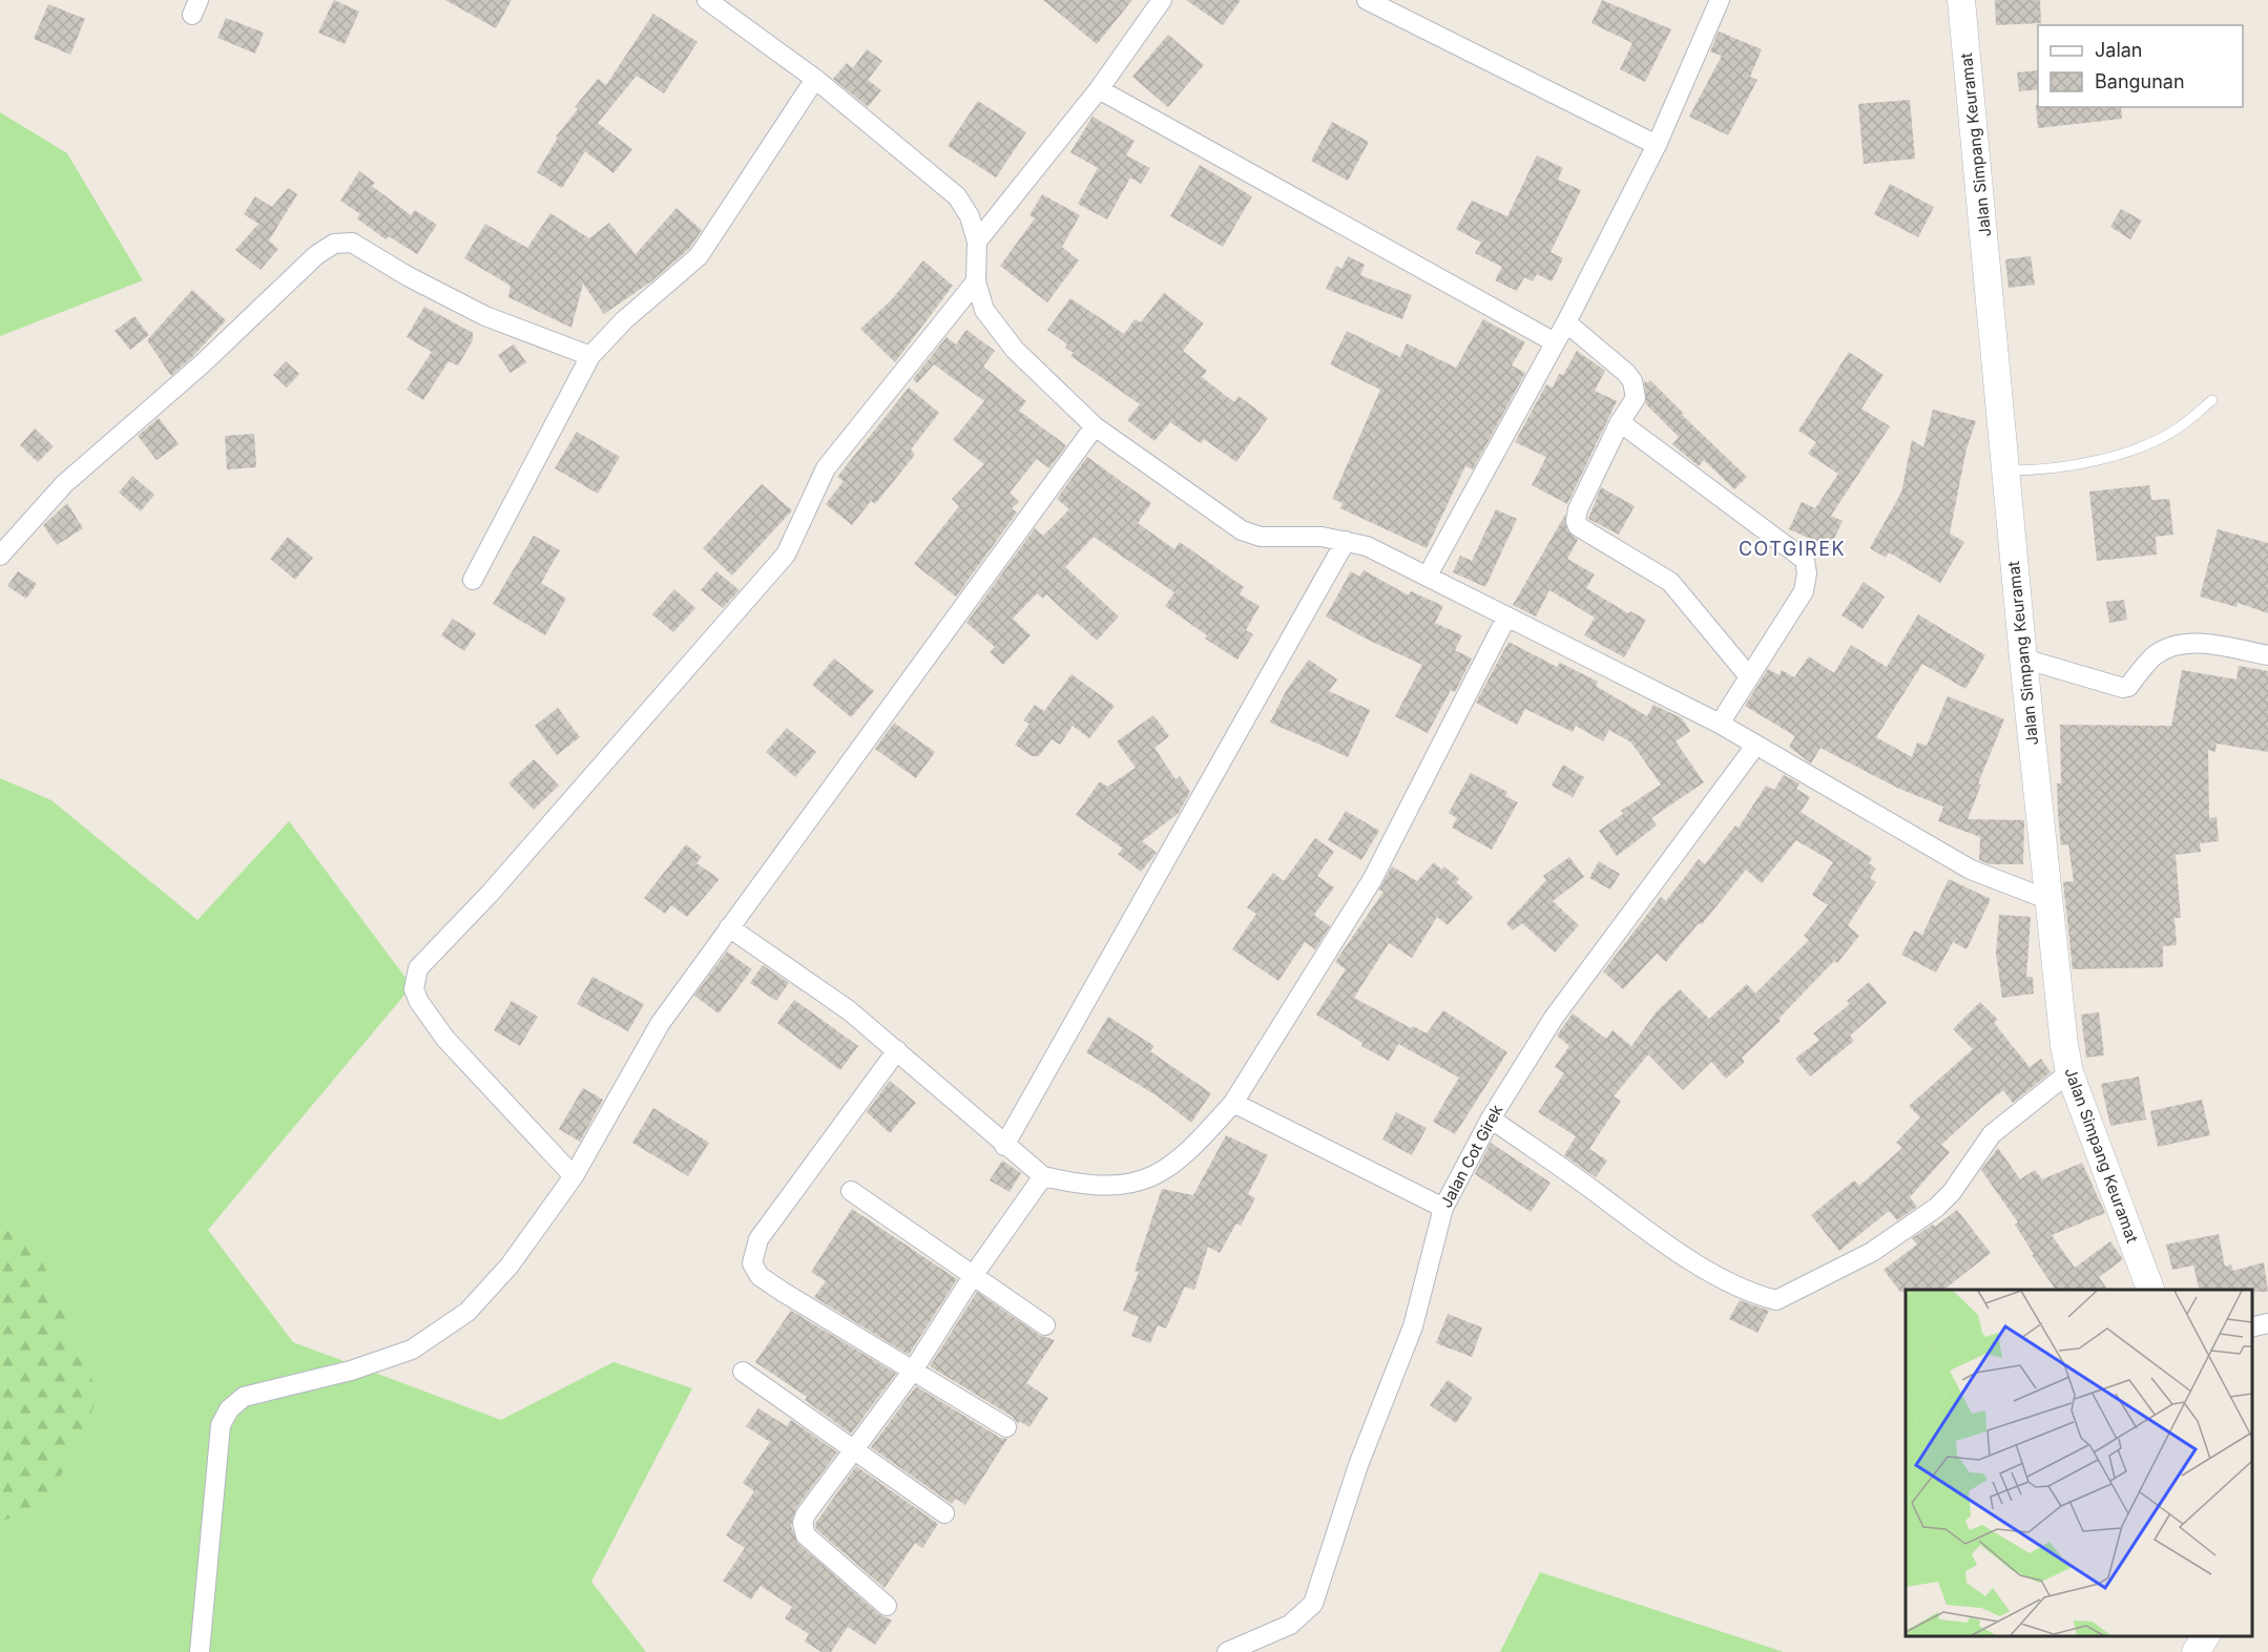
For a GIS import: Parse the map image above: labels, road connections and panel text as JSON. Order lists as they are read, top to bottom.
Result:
{
  "streets": {
    "main road": ["Jalan Simpang Keuramat"],
    "street": ["Jalan Cot Girek"]
  },
  "districts": ["COTGIREK"],
  "legend": ["Jalan", "Bangunan"]
}
